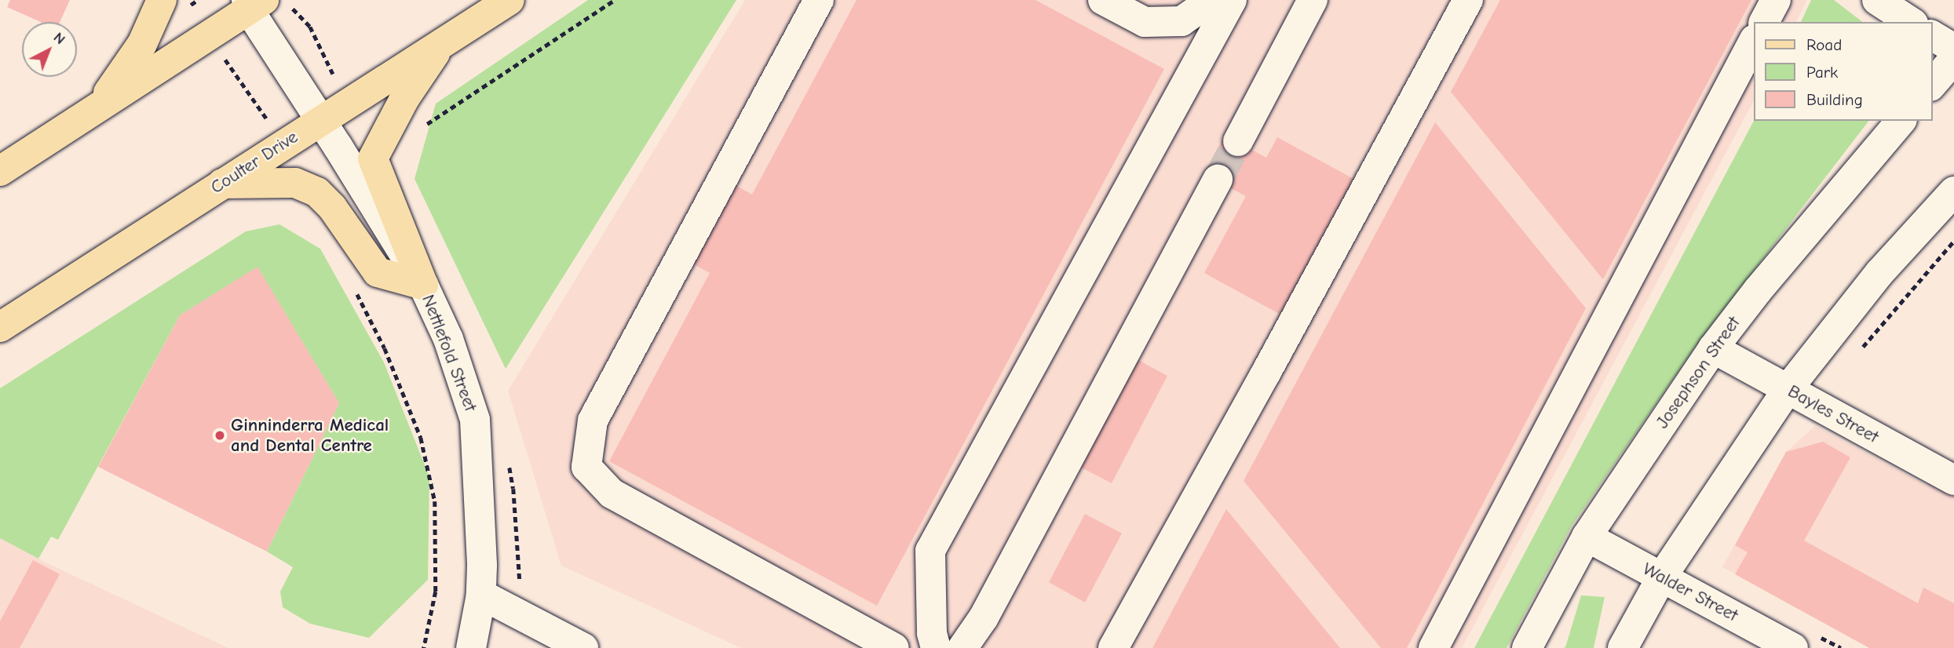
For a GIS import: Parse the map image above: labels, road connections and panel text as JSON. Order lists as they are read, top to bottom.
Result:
{
  "streets": {
    "main road": ["Coulter Drive"],
    "street": [
      "Nettlefold Street",
      "Josephson Street",
      "Bayles Street",
      "Walder Street"
    ]
  },
  "crossings": [
    ["Coulter Drive", "Nettlefold Street"],
    ["Josephson Street", "Bayles Street"],
    ["Josephson Street", "Walder Street"]
  ],
  "places": ["Ginninderra Medical and Dental Centre"],
  "legend": ["Road", "Park", "Building"],
  "north": "top right"
}
